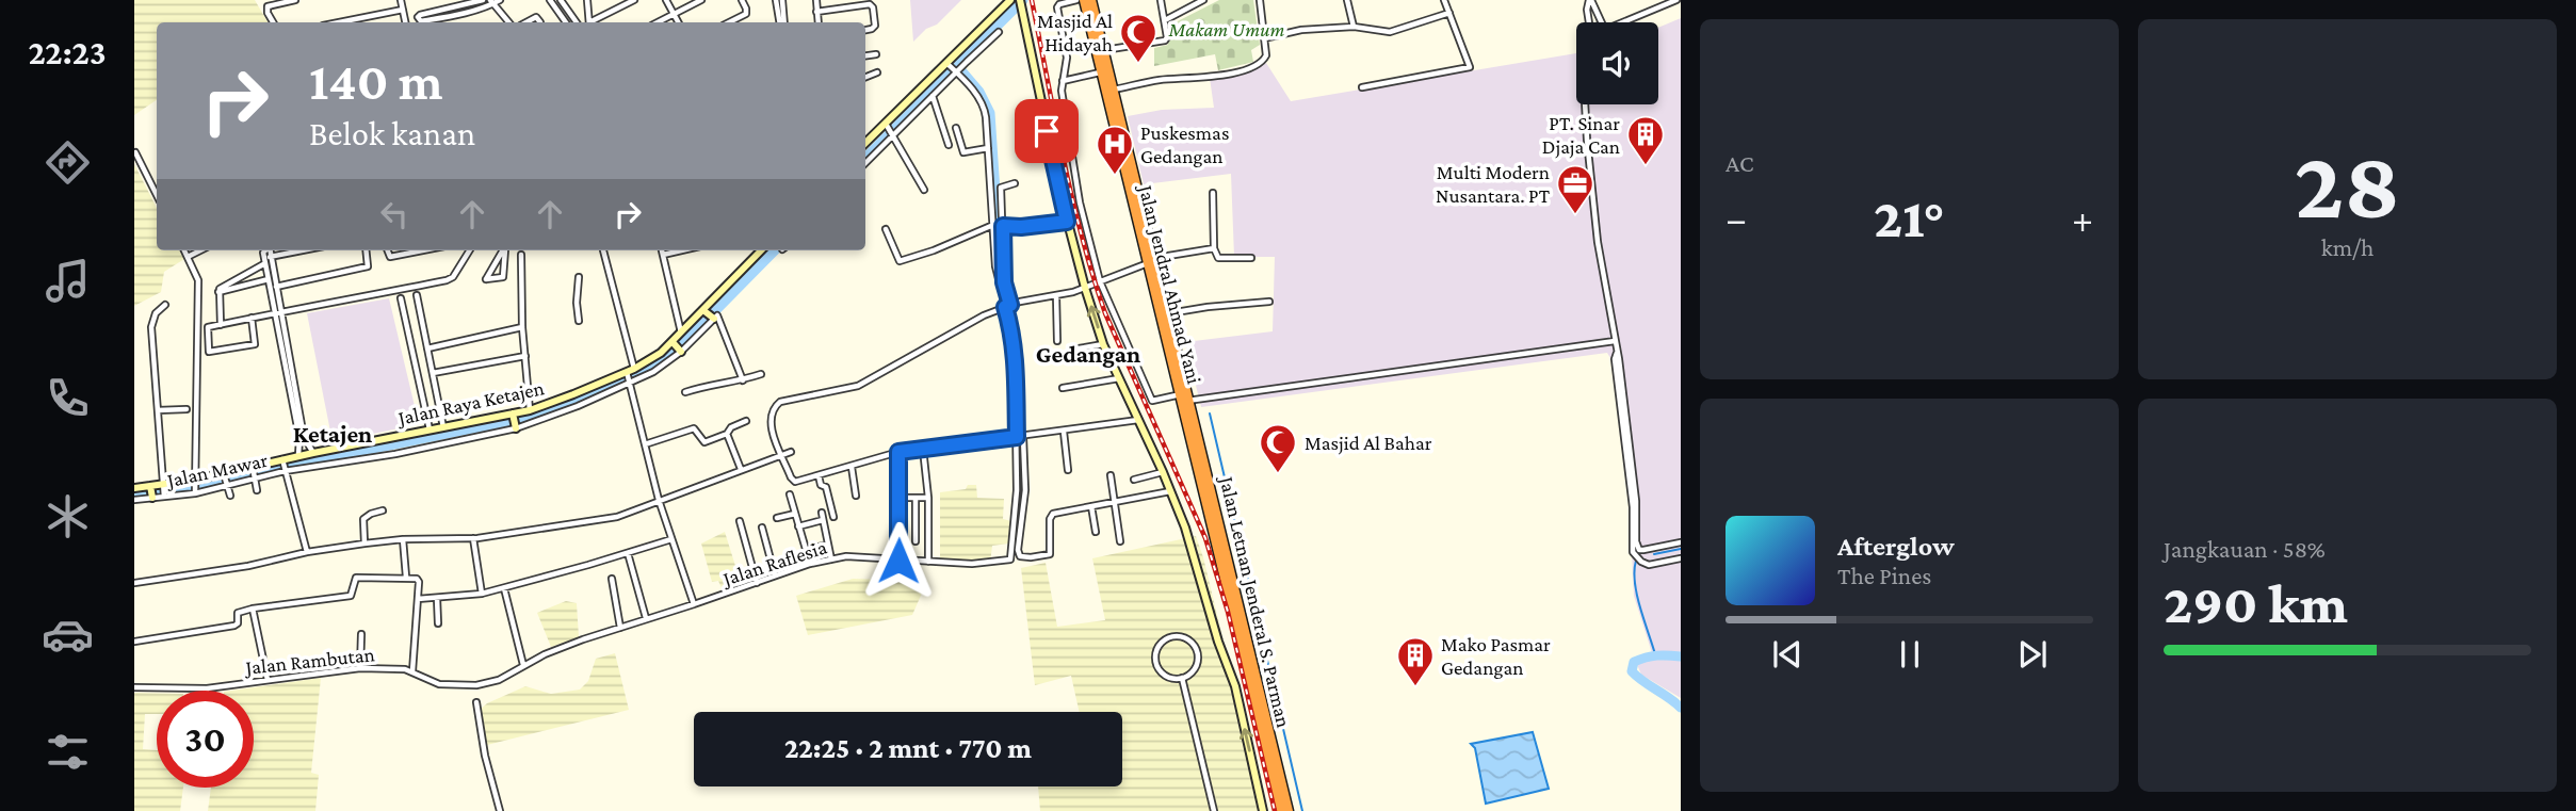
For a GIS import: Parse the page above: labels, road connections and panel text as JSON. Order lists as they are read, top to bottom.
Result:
{
  "streets": {
    "highway": ["Jalan Jendral Ahmad Yani", "Jalan Letnan Jenderal S. Parman"],
    "street": [
      "Jalan Raya Ketajen",
      "Jalan Mawar",
      "Jalan Raflesia",
      "Jalan Rambutan"
    ]
  },
  "crossings": [
    ["Jalan Jendral Ahmad Yani", "Jalan Letnan Jenderal S. Parman"],
    ["Jalan Raya Ketajen", "Jalan Mawar"],
    ["Jalan Raflesia", "Jalan Rambutan"]
  ],
  "districts": ["Gedangan", "Ketajen"],
  "parks": ["Makam Umum"],
  "places": {
    "mosque": ["Masjid Al Hidayah", "Masjid Al Bahar"],
    "building": ["PT. Sinar Djaja Can", "Mako Pasmar Gedangan"],
    "hospital": ["Puskesmas Gedangan"],
    "office": ["Multi Modern Nusantara. PT"]
  },
  "page": {
    "tabs": "22:23",
    "tile": [
      "AC",
      ["28", "km/h"],
      ["Jangkauan · 58%", "290 km"]
    ],
    "turn": ["140 m", "Belok kanan"],
    "heat": ["−", "21°", "+"],
    "song": ["Afterglow", "The Pines"],
    "limit": "30",
    "trip": "22:25 · 2 mnt · 770 m"
  }
}
